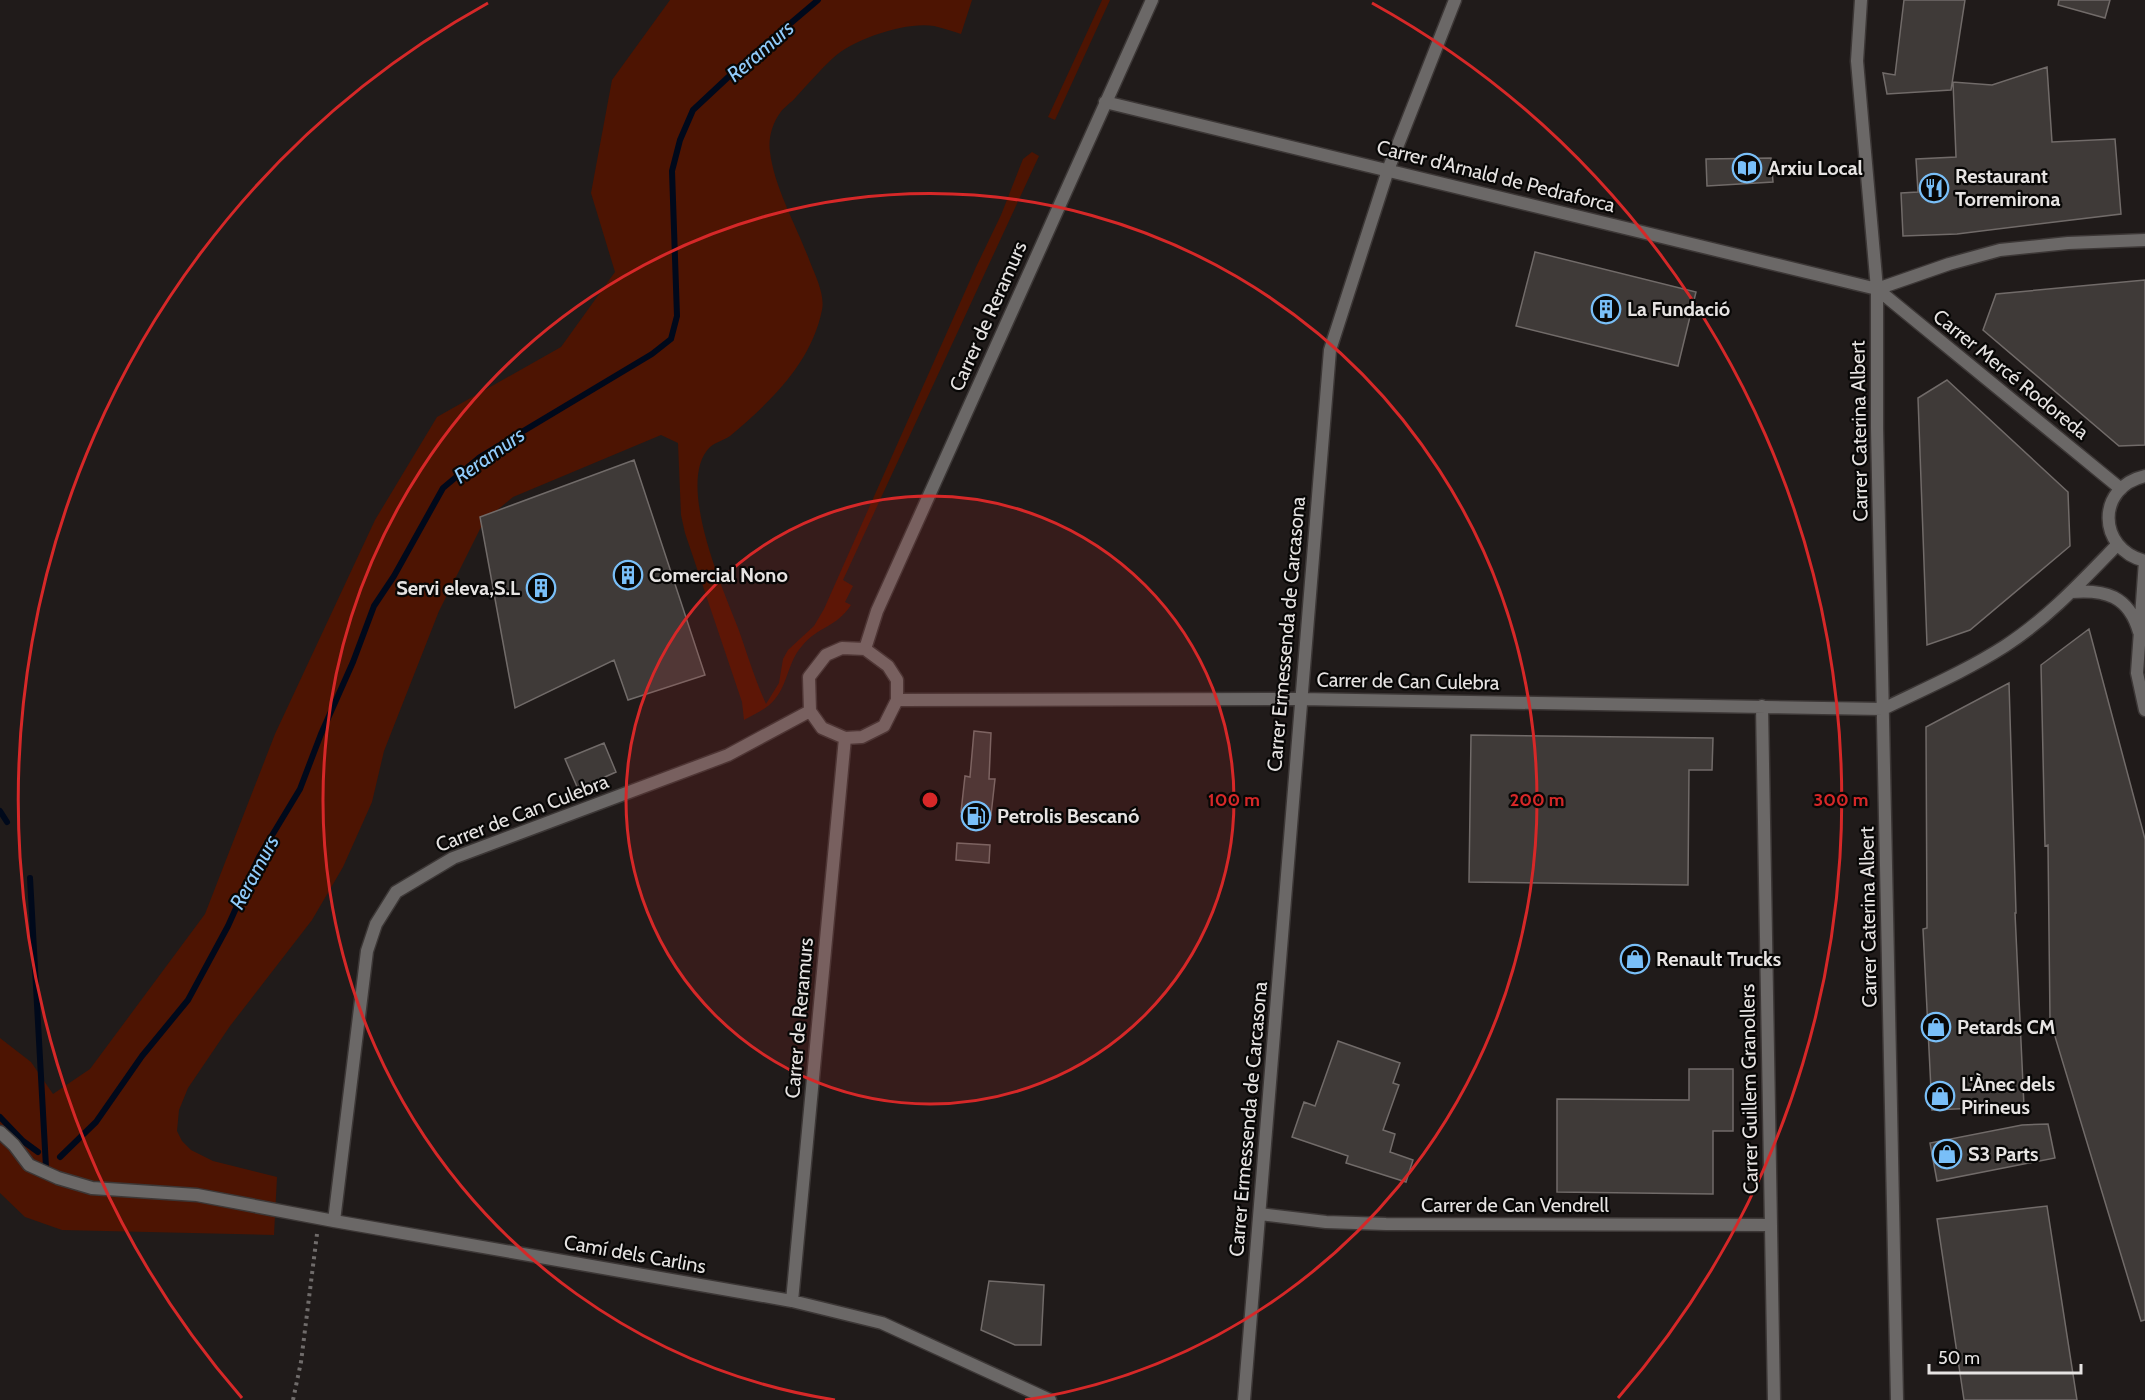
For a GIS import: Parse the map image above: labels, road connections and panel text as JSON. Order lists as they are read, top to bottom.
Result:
{
  "streets": {
    "street": [
      "Carrer d'Arnald de Pedraforca",
      "Carrer de Reramurs",
      "Carrer Mercé Rodoreda",
      "Carrer Caterina Albert",
      "Carrer Ermessenda de Carcasona",
      "Carrer de Can Culebra",
      "Carrer Guillem Granollers",
      "Carrer de Can Vendrell",
      "Camí dels Carlins"
    ]
  },
  "crossings": [
    ["Carrer d'Arnald de Pedraforca", "Carrer de Reramurs"],
    ["Carrer d'Arnald de Pedraforca", "Carrer Mercé Rodoreda"],
    ["Carrer d'Arnald de Pedraforca", "Carrer Caterina Albert"],
    ["Carrer d'Arnald de Pedraforca", "Carrer Ermessenda de Carcasona"],
    ["Carrer de Reramurs", "Carrer de Can Culebra"],
    ["Carrer de Reramurs", "Camí dels Carlins"],
    ["Carrer Mercé Rodoreda", "Carrer Caterina Albert"],
    ["Carrer Caterina Albert", "Carrer de Can Culebra"],
    ["Carrer Ermessenda de Carcasona", "Carrer de Can Culebra"],
    ["Carrer Ermessenda de Carcasona", "Carrer de Can Vendrell"],
    ["Carrer de Can Culebra", "Carrer Guillem Granollers"],
    ["Carrer de Can Culebra", "Camí dels Carlins"],
    ["Carrer Guillem Granollers", "Carrer de Can Vendrell"]
  ],
  "water": ["Reramurs"],
  "places": {
    "library": ["Arxiu Local"],
    "restaurant": ["Restaurant Torremirona"],
    "building": ["La Fundació", "Comercial Nono", "Servi eleva,S.L"],
    "fuel station": ["Petrolis Bescanó"],
    "shop": [
      "Renault Trucks",
      "Petards CM",
      "L'Ànec dels Pirineus",
      "S3 Parts"
    ]
  },
  "scale_bar": "50 m",
  "rings": ["100 m", "200 m", "300 m"]
}
